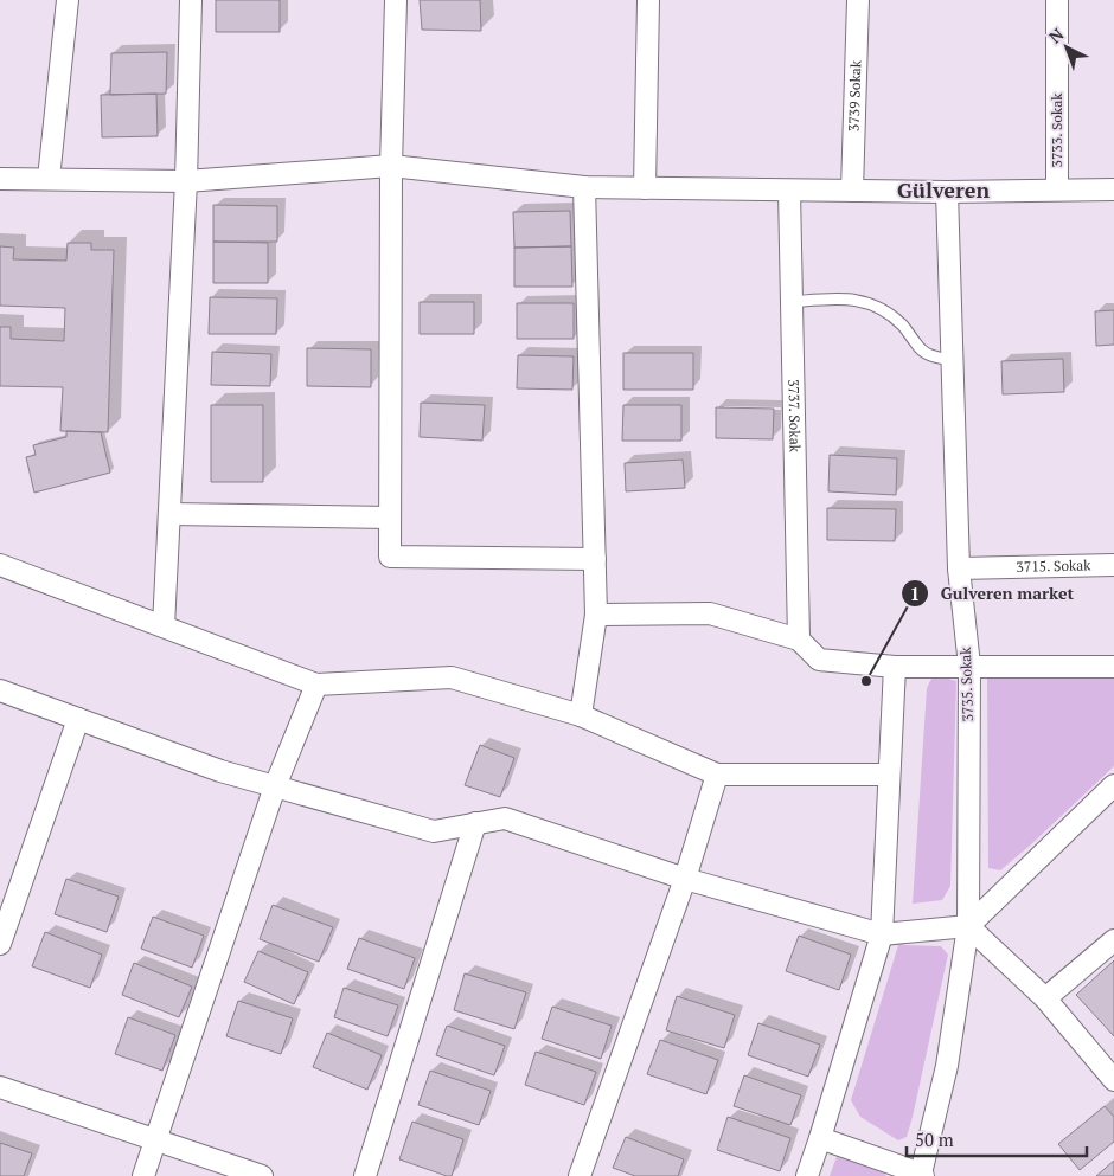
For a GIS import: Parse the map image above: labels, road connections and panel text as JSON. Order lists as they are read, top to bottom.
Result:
{
  "streets": {
    "street": [
      "3739 Sokak",
      "3733. Sokak",
      "3737. Sokak",
      "3715. Sokak",
      "3735. Sokak"
    ]
  },
  "crossings": [
    ["3715. Sokak", "3735. Sokak"]
  ],
  "districts": ["Gülveren"],
  "places": ["Gulveren market"],
  "scale_bar": "50 m",
  "north": "top left"
}
